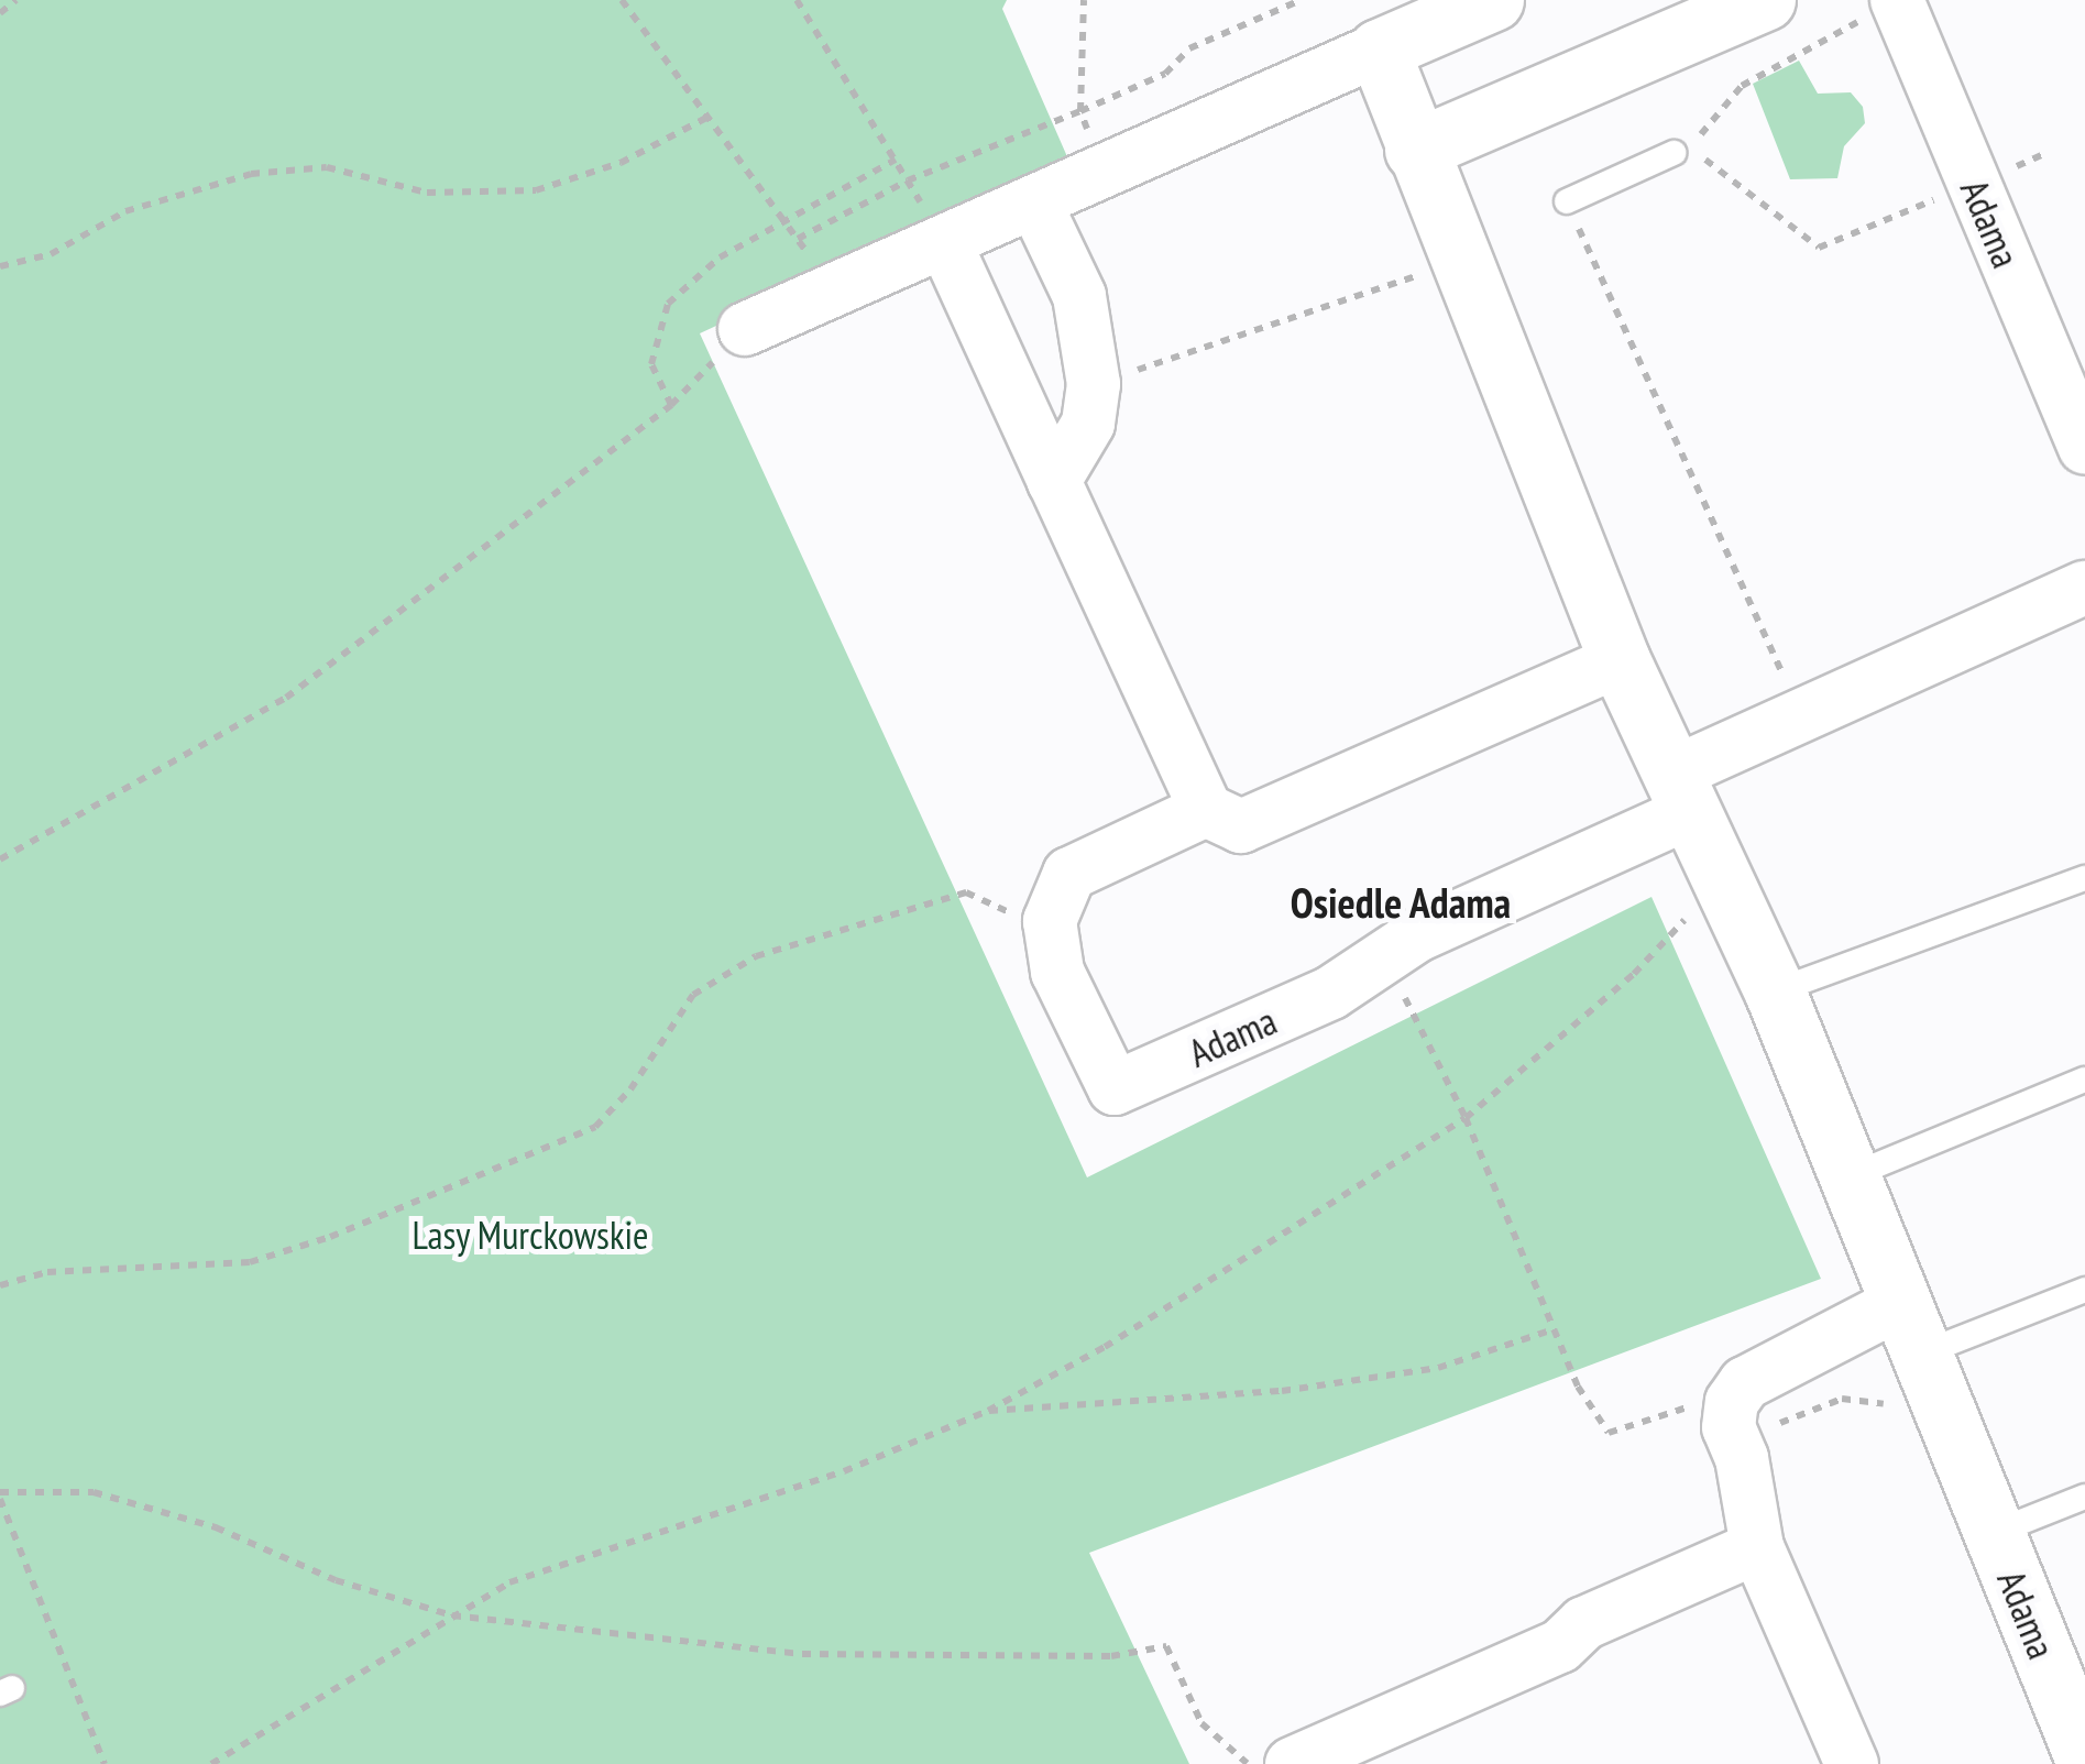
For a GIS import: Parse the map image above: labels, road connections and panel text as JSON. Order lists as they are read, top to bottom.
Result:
{
  "streets": {
    "street": ["Adama"]
  },
  "districts": ["Osiedle Adama"],
  "parks": ["Lasy Murckowskie"]
}
